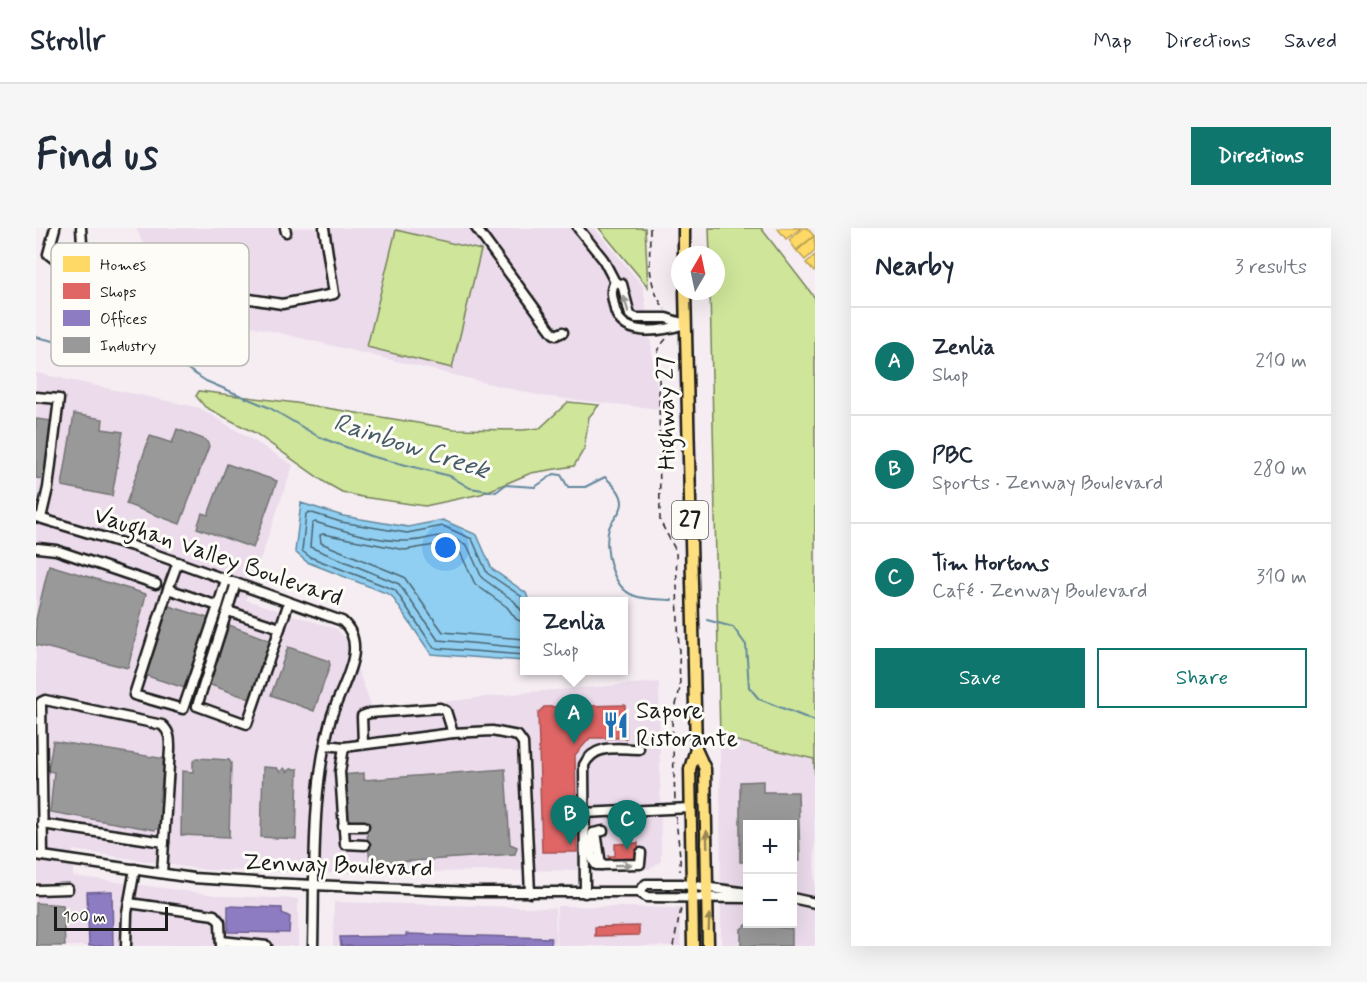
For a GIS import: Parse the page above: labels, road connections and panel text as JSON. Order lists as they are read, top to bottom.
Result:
{
  "streets": {
    "main road": ["Highway 27", "27"],
    "street": ["Vaughan Valley Boulevard", "Zenway Boulevard"]
  },
  "crossings": [
    ["Highway 27", "Zenway Boulevard"],
    ["Vaughan Valley Boulevard", "Zenway Boulevard"]
  ],
  "water": ["Rainbow Creek"],
  "places": {
    "restaurant": ["Sapore Ristorante"]
  },
  "legend": [
    "Homes",
    "Shops",
    "Offices",
    "Industry"
  ],
  "scale_bar": "100 m",
  "north": "top",
  "page": {
    "header": "Strollr",
    "nav": ["Map", "Directions", "Saved"],
    "buttons": [
      "Directions",
      ["Save", "Share"]
    ],
    "title": "Find us",
    "heading": ["Nearby", "3 results"],
    "list": [
      {
        "mark": "A",
        "name": "Zenlia",
        "note": "Shop",
        "value": "210 m"
      },
      {
        "mark": "B",
        "name": "PBC",
        "note": "Sports · Zenway Boulevard",
        "value": "280 m"
      },
      {
        "mark": "C",
        "name": "Tim Hortons",
        "note": "Café · Zenway Boulevard",
        "value": "310 m"
      }
    ],
    "popup": ["Zenlia", "Shop"],
    "pins": ["A", "B", "C"],
    "map_buttons": ["+", "−"],
    "scale": "100 m"
  }
}
